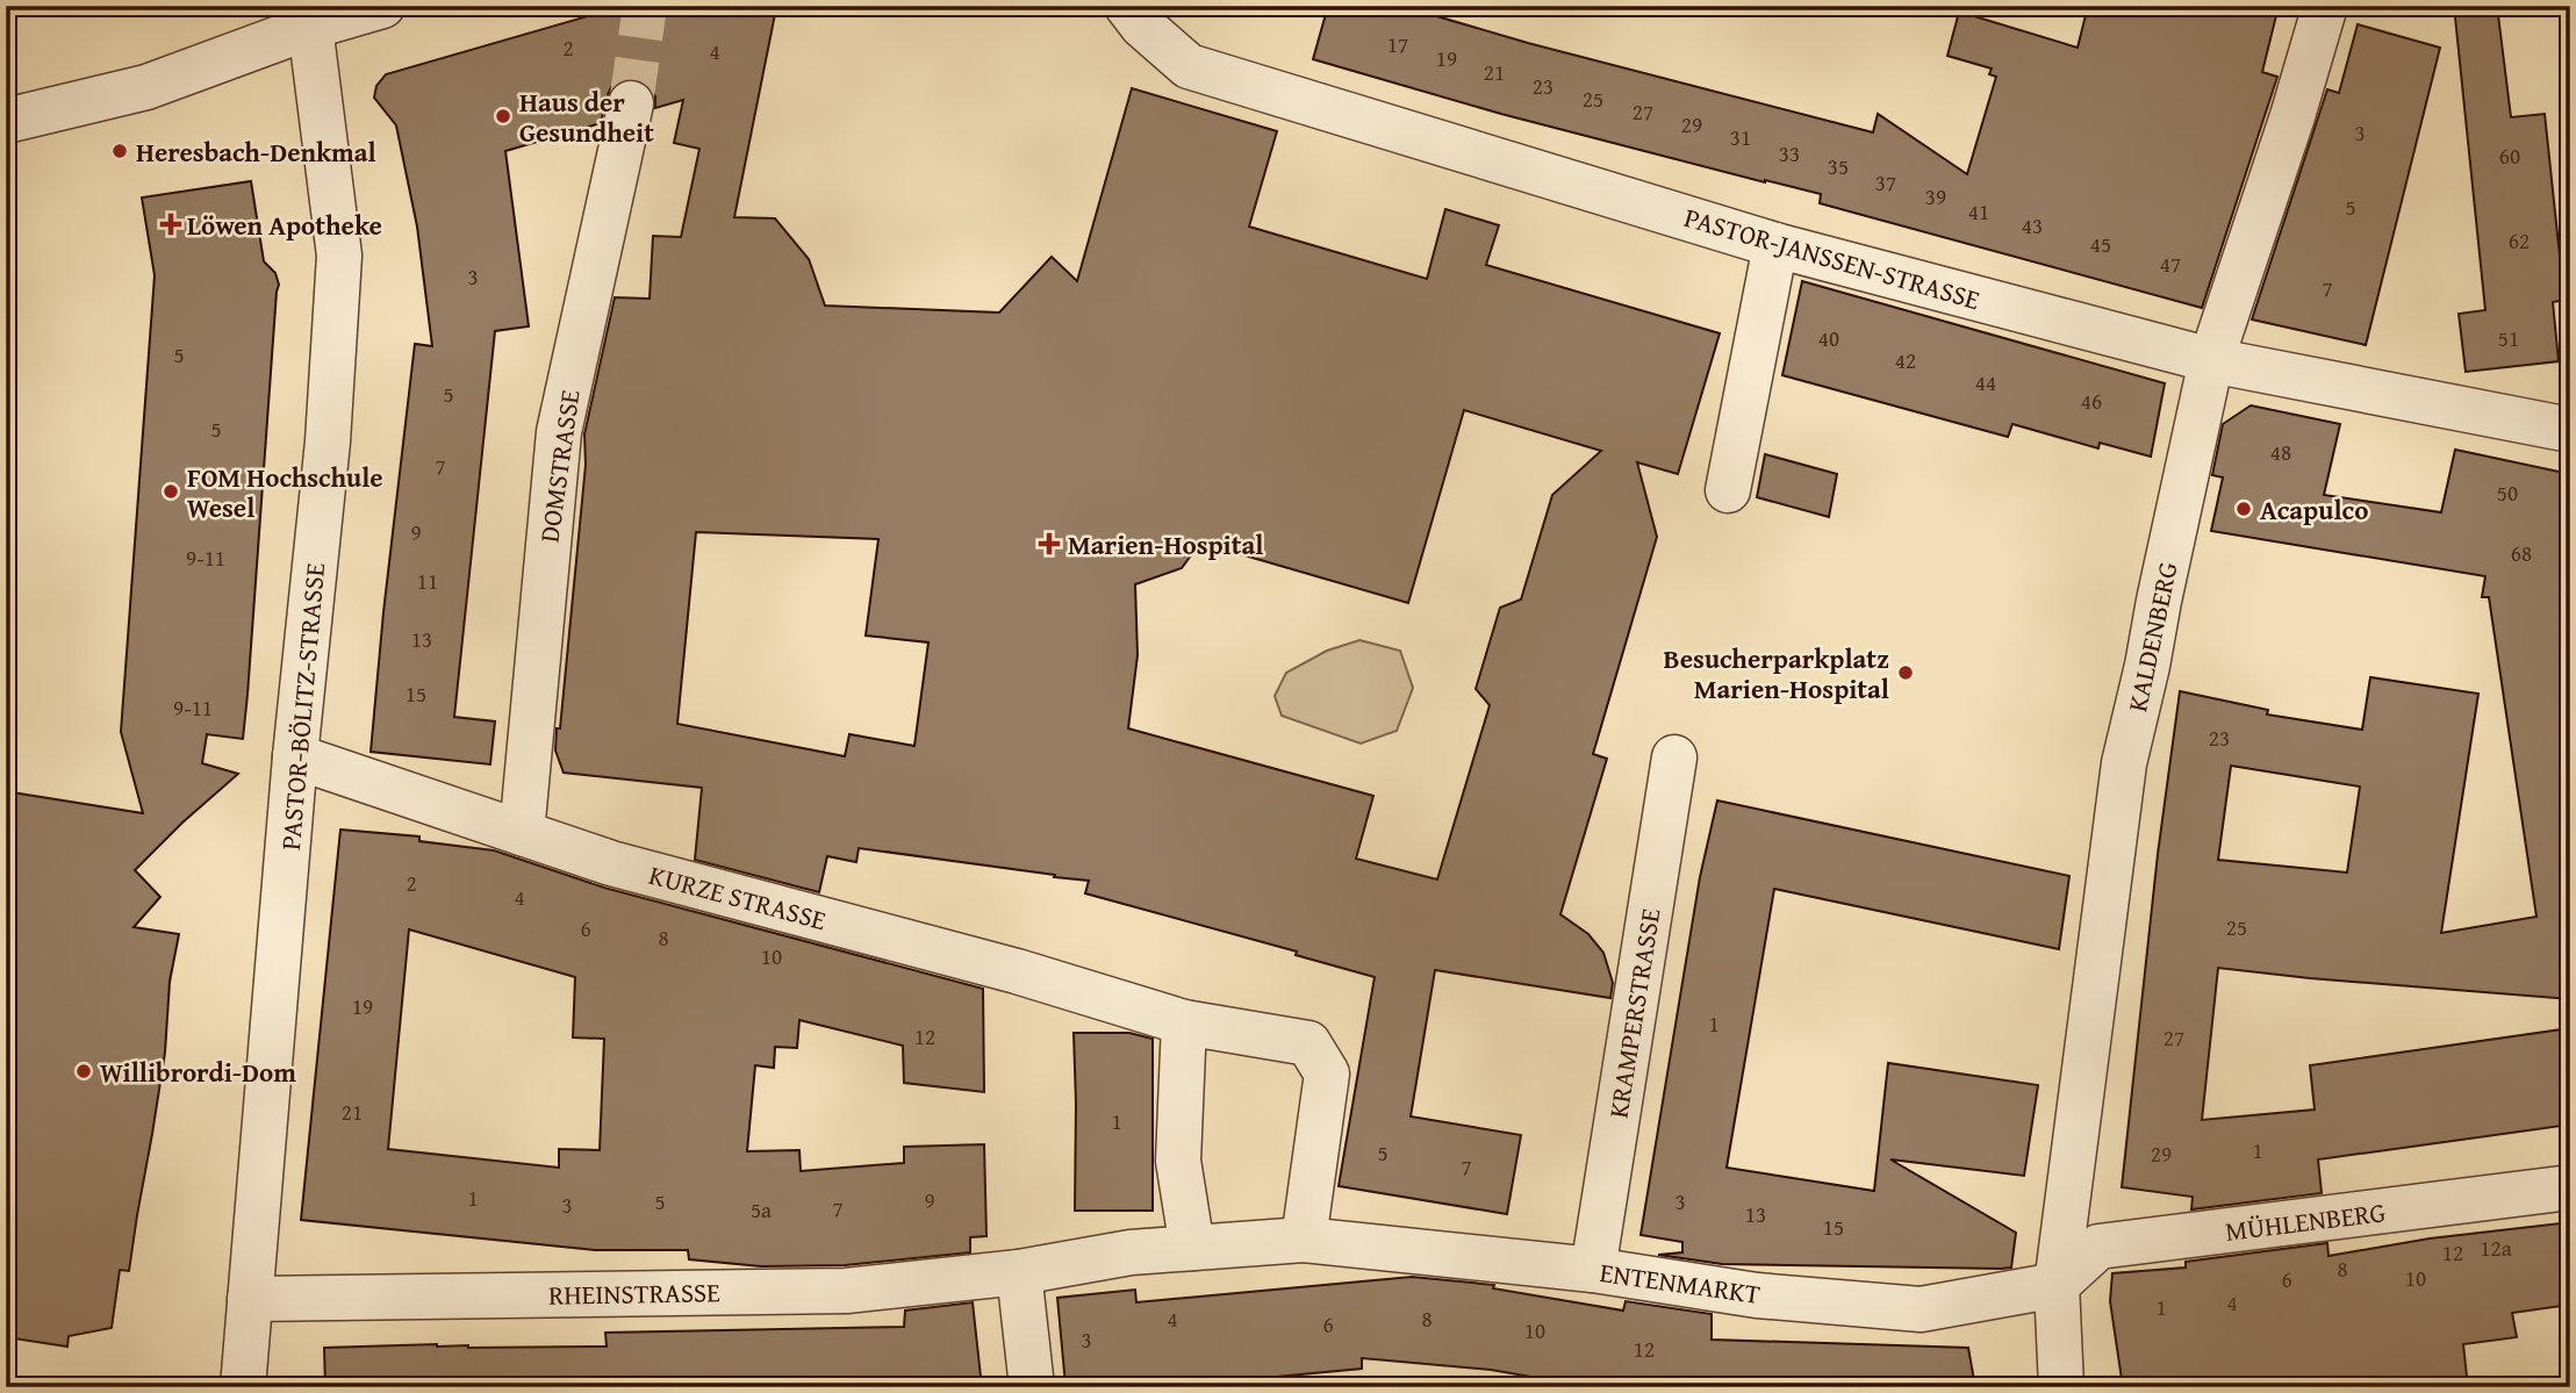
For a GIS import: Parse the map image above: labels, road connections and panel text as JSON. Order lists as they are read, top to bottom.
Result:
{
  "streets": {
    "street": [
      "PASTOR-JANSSEN-STRASSE",
      "DOMSTRASSE",
      "KALDENBERG",
      "PASTOR-BÖLITZ-STRASSE",
      "KURZE STRASSE",
      "KRAMPERSTRASSE",
      "MÜHLENBERG",
      "ENTENMARKT",
      "RHEINSTRASSE"
    ]
  },
  "crossings": [
    ["PASTOR-JANSSEN-STRASSE", "KALDENBERG"],
    ["DOMSTRASSE", "KURZE STRASSE"],
    ["KALDENBERG", "MÜHLENBERG"],
    ["KALDENBERG", "ENTENMARKT"],
    ["PASTOR-BÖLITZ-STRASSE", "KURZE STRASSE"],
    ["PASTOR-BÖLITZ-STRASSE", "RHEINSTRASSE"],
    ["KRAMPERSTRASSE", "ENTENMARKT"],
    ["MÜHLENBERG", "ENTENMARKT"],
    ["ENTENMARKT", "RHEINSTRASSE"]
  ],
  "places": {
    "other": [
      "Haus der Gesundheit",
      "Heresbach-Denkmal",
      "FOM Hochschule Wesel",
      "Acapulco",
      "Besucherparkplatz Marien-Hospital",
      "Willibrordi-Dom"
    ],
    "health": ["Löwen Apotheke", "Marien-Hospital"]
  },
  "house_numbers": [
    "17",
    "2",
    "4",
    "19",
    "21",
    "23",
    "25",
    "27",
    "29",
    "3",
    "31",
    "33",
    "60",
    "35",
    "37",
    "39",
    "5",
    "41",
    "43",
    "62",
    "45",
    "47",
    "3",
    "7",
    "40",
    "51",
    "5",
    "42",
    "44",
    "5",
    "46",
    "5",
    "48",
    "7",
    "50",
    "9",
    "68",
    "9-11",
    "11",
    "13",
    "15",
    "9-11",
    "23",
    "2",
    "4",
    "25",
    "6",
    "8",
    "10",
    "19",
    "1",
    "12",
    "27",
    "21",
    "1",
    "1",
    "5",
    "29",
    "7",
    "1",
    "9",
    "5",
    "3",
    "3",
    "7",
    "5a",
    "13",
    "15",
    "12a",
    "12",
    "8",
    "10",
    "6",
    "4",
    "1",
    "4",
    "8",
    "6",
    "10",
    "3",
    "12"
  ]
}
